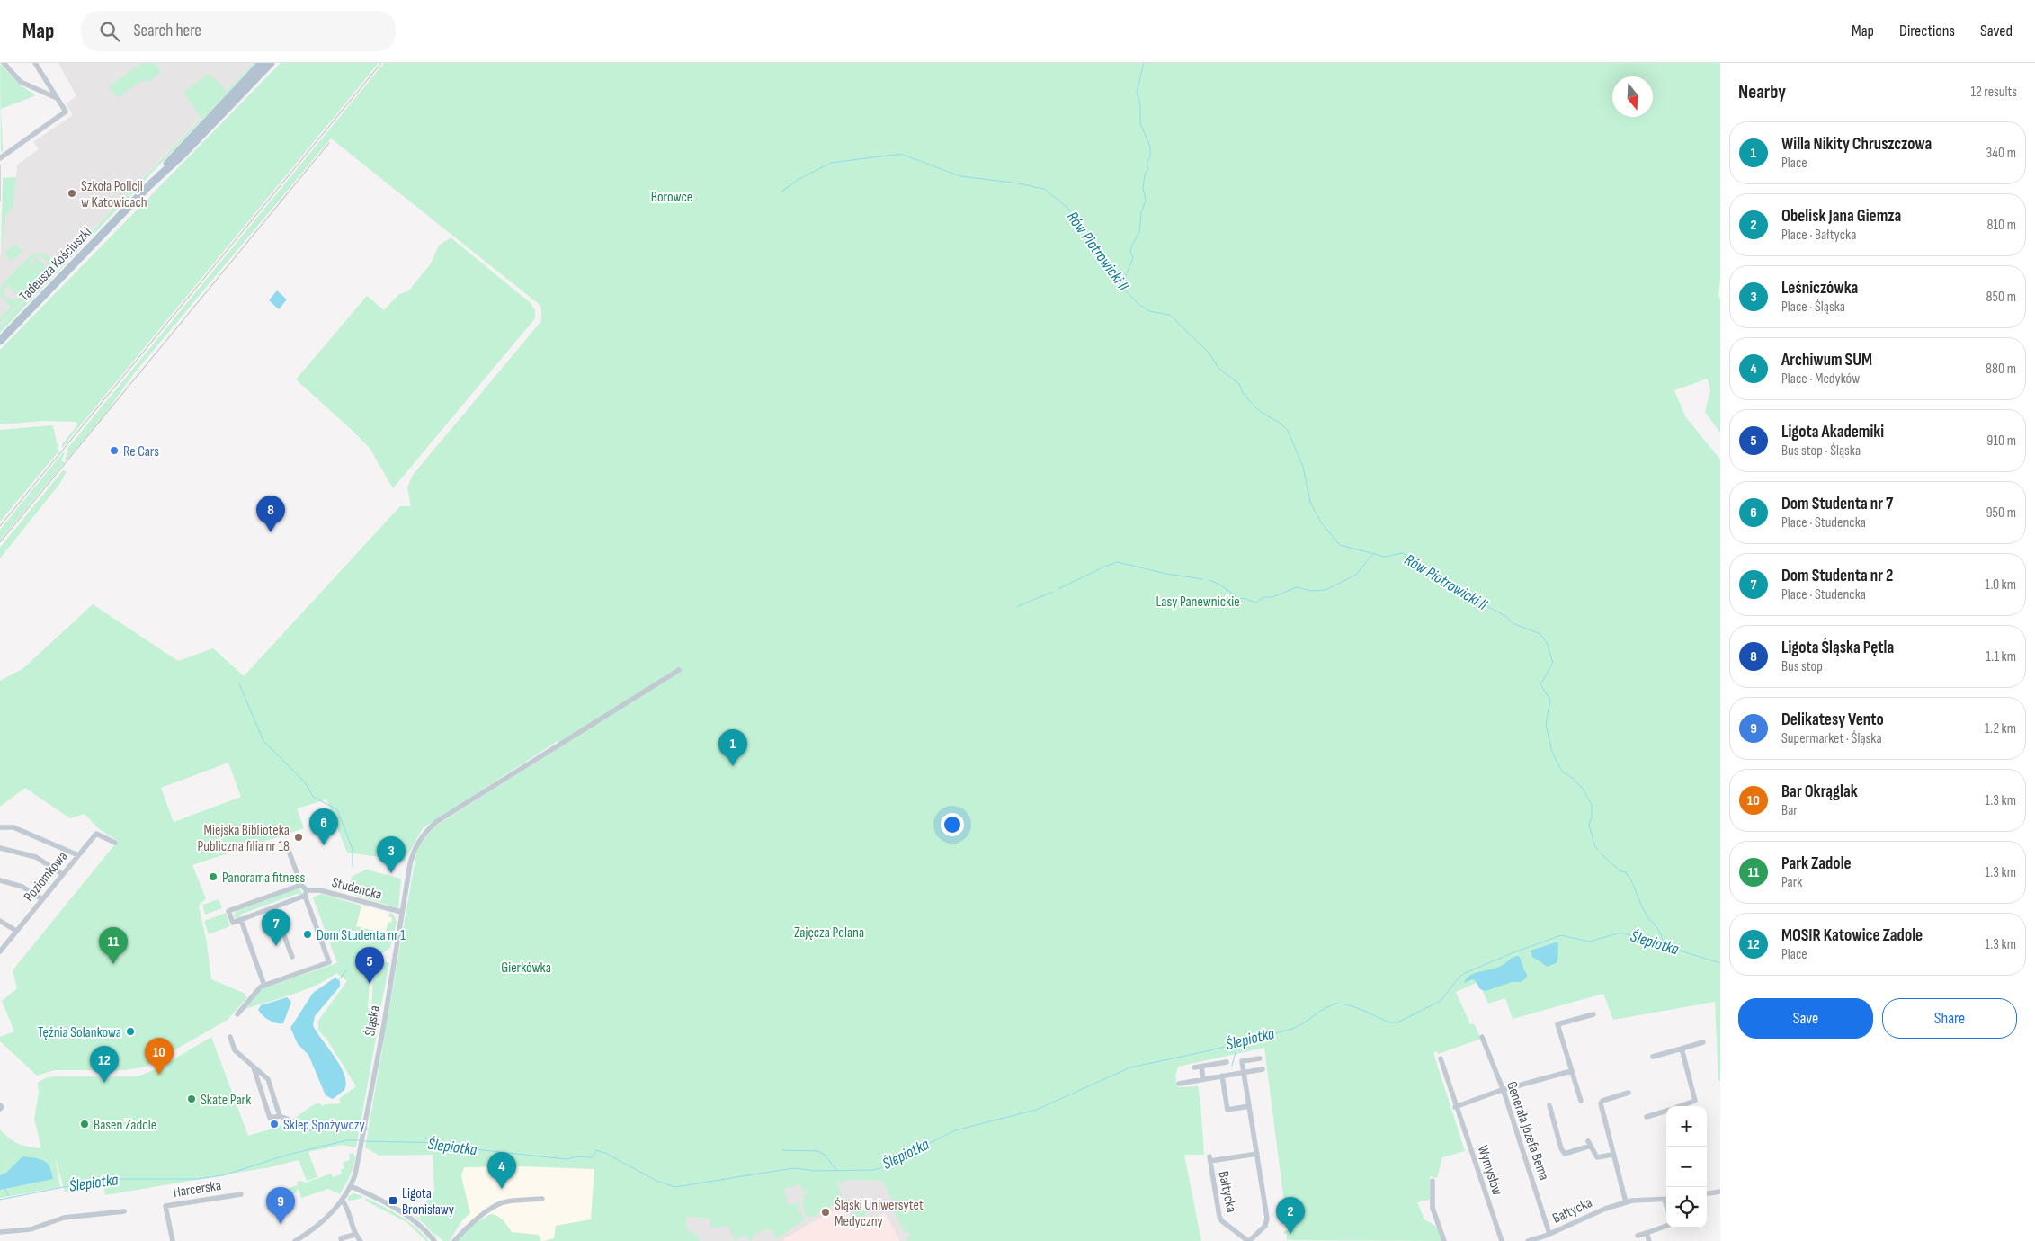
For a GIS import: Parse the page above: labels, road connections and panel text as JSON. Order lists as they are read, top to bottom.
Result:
{
  "streets": {
    "main road": ["Tadeusza Kościuszki"],
    "street": [
      "Poziomkowa",
      "Studencka",
      "Śląska",
      "Generała Józefa Bema",
      "Wymysłów",
      "Harcerska",
      "Bałtycka"
    ]
  },
  "crossings": [
    ["Studencka", "Śląska"],
    ["Generała Józefa Bema", "Bałtycka"]
  ],
  "water": ["Rów Piotrowicki II", "Ślepiotka"],
  "parks": [
    "Borowce",
    "Lasy Panewnickie",
    "Zajęcza Polana",
    "Gierkówka"
  ],
  "places": {
    "other": [
      "Szkoła Policji w Katowicach",
      "Re Cars",
      "Miejska Biblioteka Publiczna filia nr 18",
      "Panorama fitness",
      "Dom Studenta nr 1",
      "Tężnia Solankowa",
      "Skate Park",
      "Basen Zadole",
      "Sklep Spożywczy",
      "Śląski Uniwersytet Medyczny"
    ],
    "transit": ["Ligota Bronisławy"]
  },
  "north": "bottom",
  "page": {
    "header": "Map",
    "search": "Search here",
    "nav": ["Map", "Directions", "Saved"],
    "heading": ["Nearby", "12 results"],
    "list": [
      {
        "mark": "1",
        "name": "Willa Nikity Chruszczowa",
        "note": "Place",
        "value": "340 m"
      },
      {
        "mark": "2",
        "name": "Obelisk Jana Giemza",
        "note": "Place · Bałtycka",
        "value": "810 m"
      },
      {
        "mark": "3",
        "name": "Leśniczówka",
        "note": "Place · Śląska",
        "value": "850 m"
      },
      {
        "mark": "4",
        "name": "Archiwum SUM",
        "note": "Place · Medyków",
        "value": "880 m"
      },
      {
        "mark": "5",
        "name": "Ligota Akademiki",
        "note": "Bus stop · Śląska",
        "value": "910 m"
      },
      {
        "mark": "6",
        "name": "Dom Studenta nr 7",
        "note": "Place · Studencka",
        "value": "950 m"
      },
      {
        "mark": "7",
        "name": "Dom Studenta nr 2",
        "note": "Place · Studencka",
        "value": "1.0 km"
      },
      {
        "mark": "8",
        "name": "Ligota Śląska Pętla",
        "note": "Bus stop",
        "value": "1.1 km"
      },
      {
        "mark": "9",
        "name": "Delikatesy Vento",
        "note": "Supermarket · Śląska",
        "value": "1.2 km"
      },
      {
        "mark": "10",
        "name": "Bar Okrąglak",
        "note": "Bar",
        "value": "1.3 km"
      },
      {
        "mark": "11",
        "name": "Park Zadole",
        "note": "Park",
        "value": "1.3 km"
      },
      {
        "mark": "12",
        "name": "MOSIR Katowice Zadole",
        "note": "Place",
        "value": "1.3 km"
      }
    ],
    "pins": [
      "8",
      "1",
      "6",
      "3",
      "7",
      "11",
      "5",
      "10",
      "12",
      "4",
      "9",
      "2"
    ],
    "buttons": ["Save", "Share"],
    "map_buttons": ["+", "−"]
  }
}
